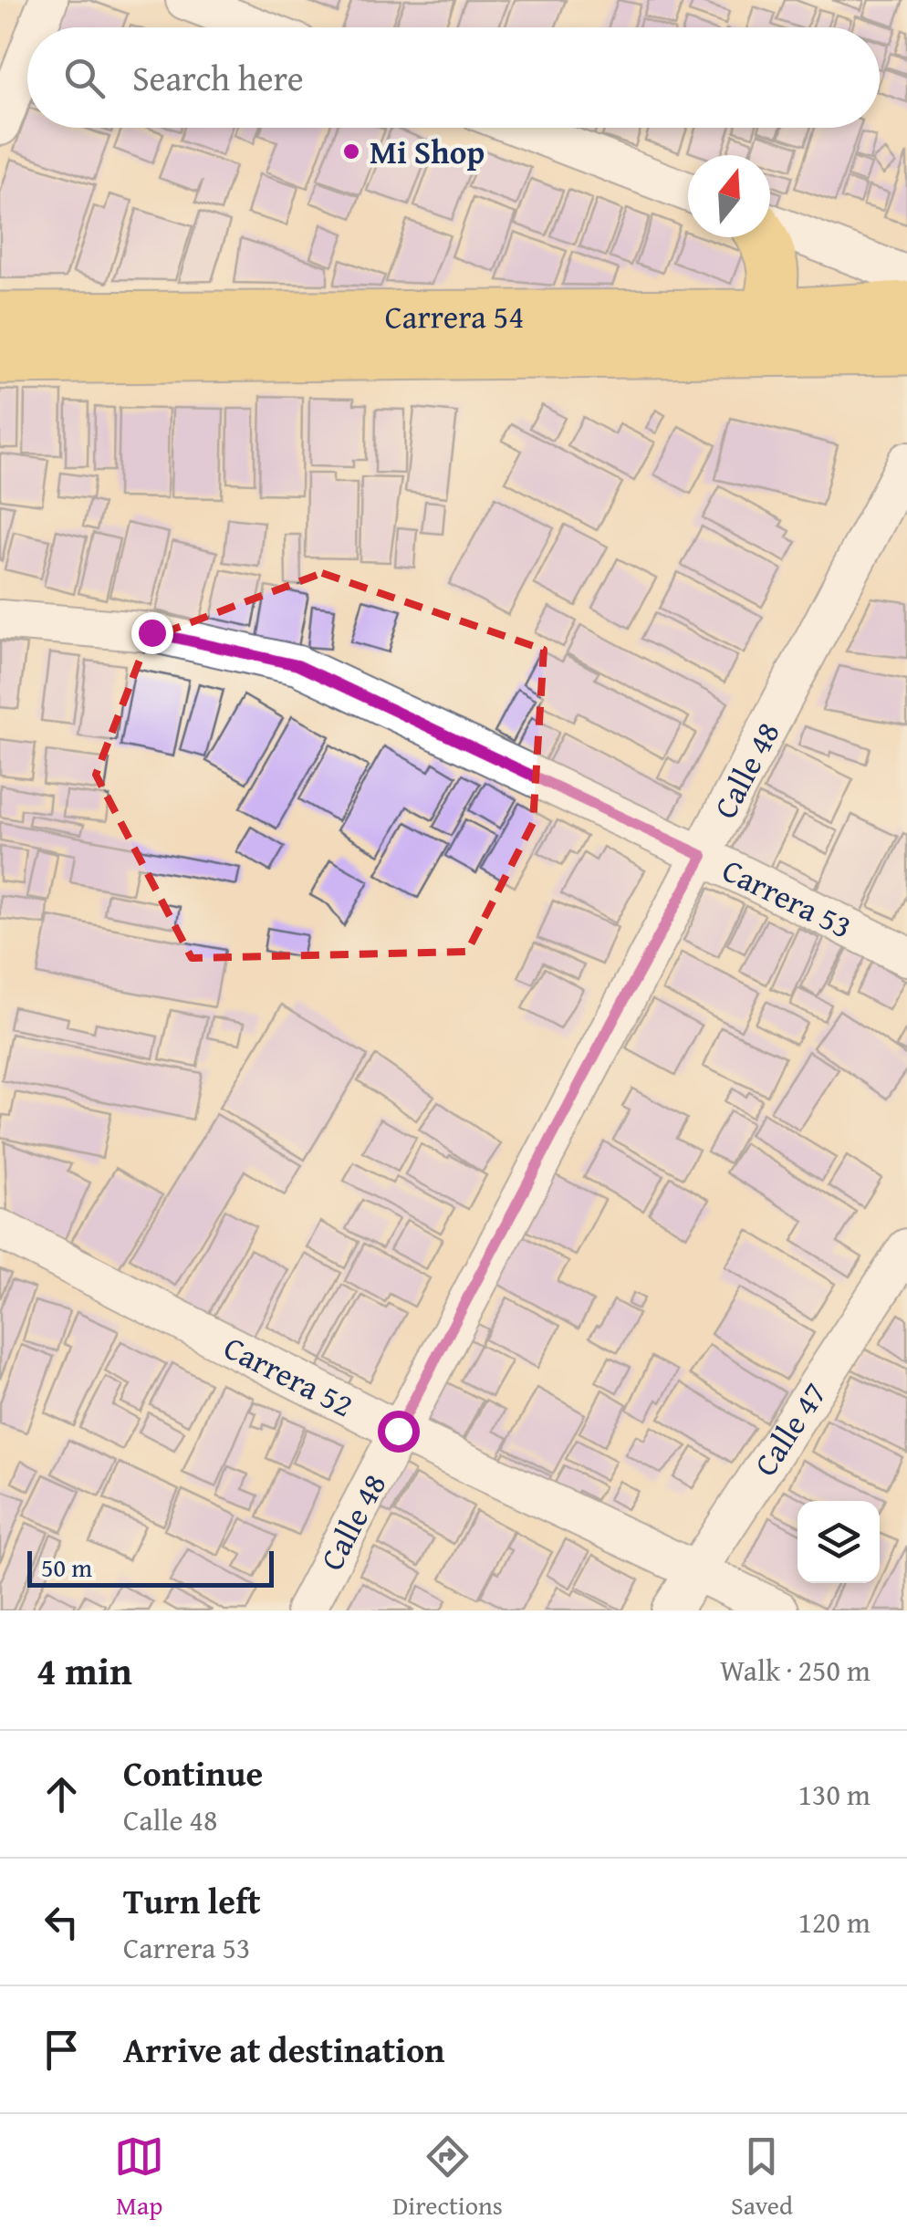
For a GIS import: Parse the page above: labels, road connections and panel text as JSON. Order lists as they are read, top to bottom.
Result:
{
  "streets": {
    "main road": ["Carrera 54"],
    "street": [
      "Calle 48",
      "Carrera 53",
      "Carrera 52",
      "Calle 47"
    ]
  },
  "crossings": [
    ["Calle 48", "Carrera 53"],
    ["Calle 48", "Carrera 52"],
    ["Carrera 52", "Calle 47"]
  ],
  "places": ["Mi Shop"],
  "scale_bar": "50 m",
  "north": "top",
  "page": {
    "search": "Search here",
    "scale": "50 m",
    "heading": ["4 min", "Walk · 250 m"],
    "list": [
      ["Continue", "Calle 48", "130 m"],
      ["Turn left", "Carrera 53", "120 m"],
      "Arrive at destination"
    ],
    "nav": ["Map", "Directions", "Saved"]
  }
}
